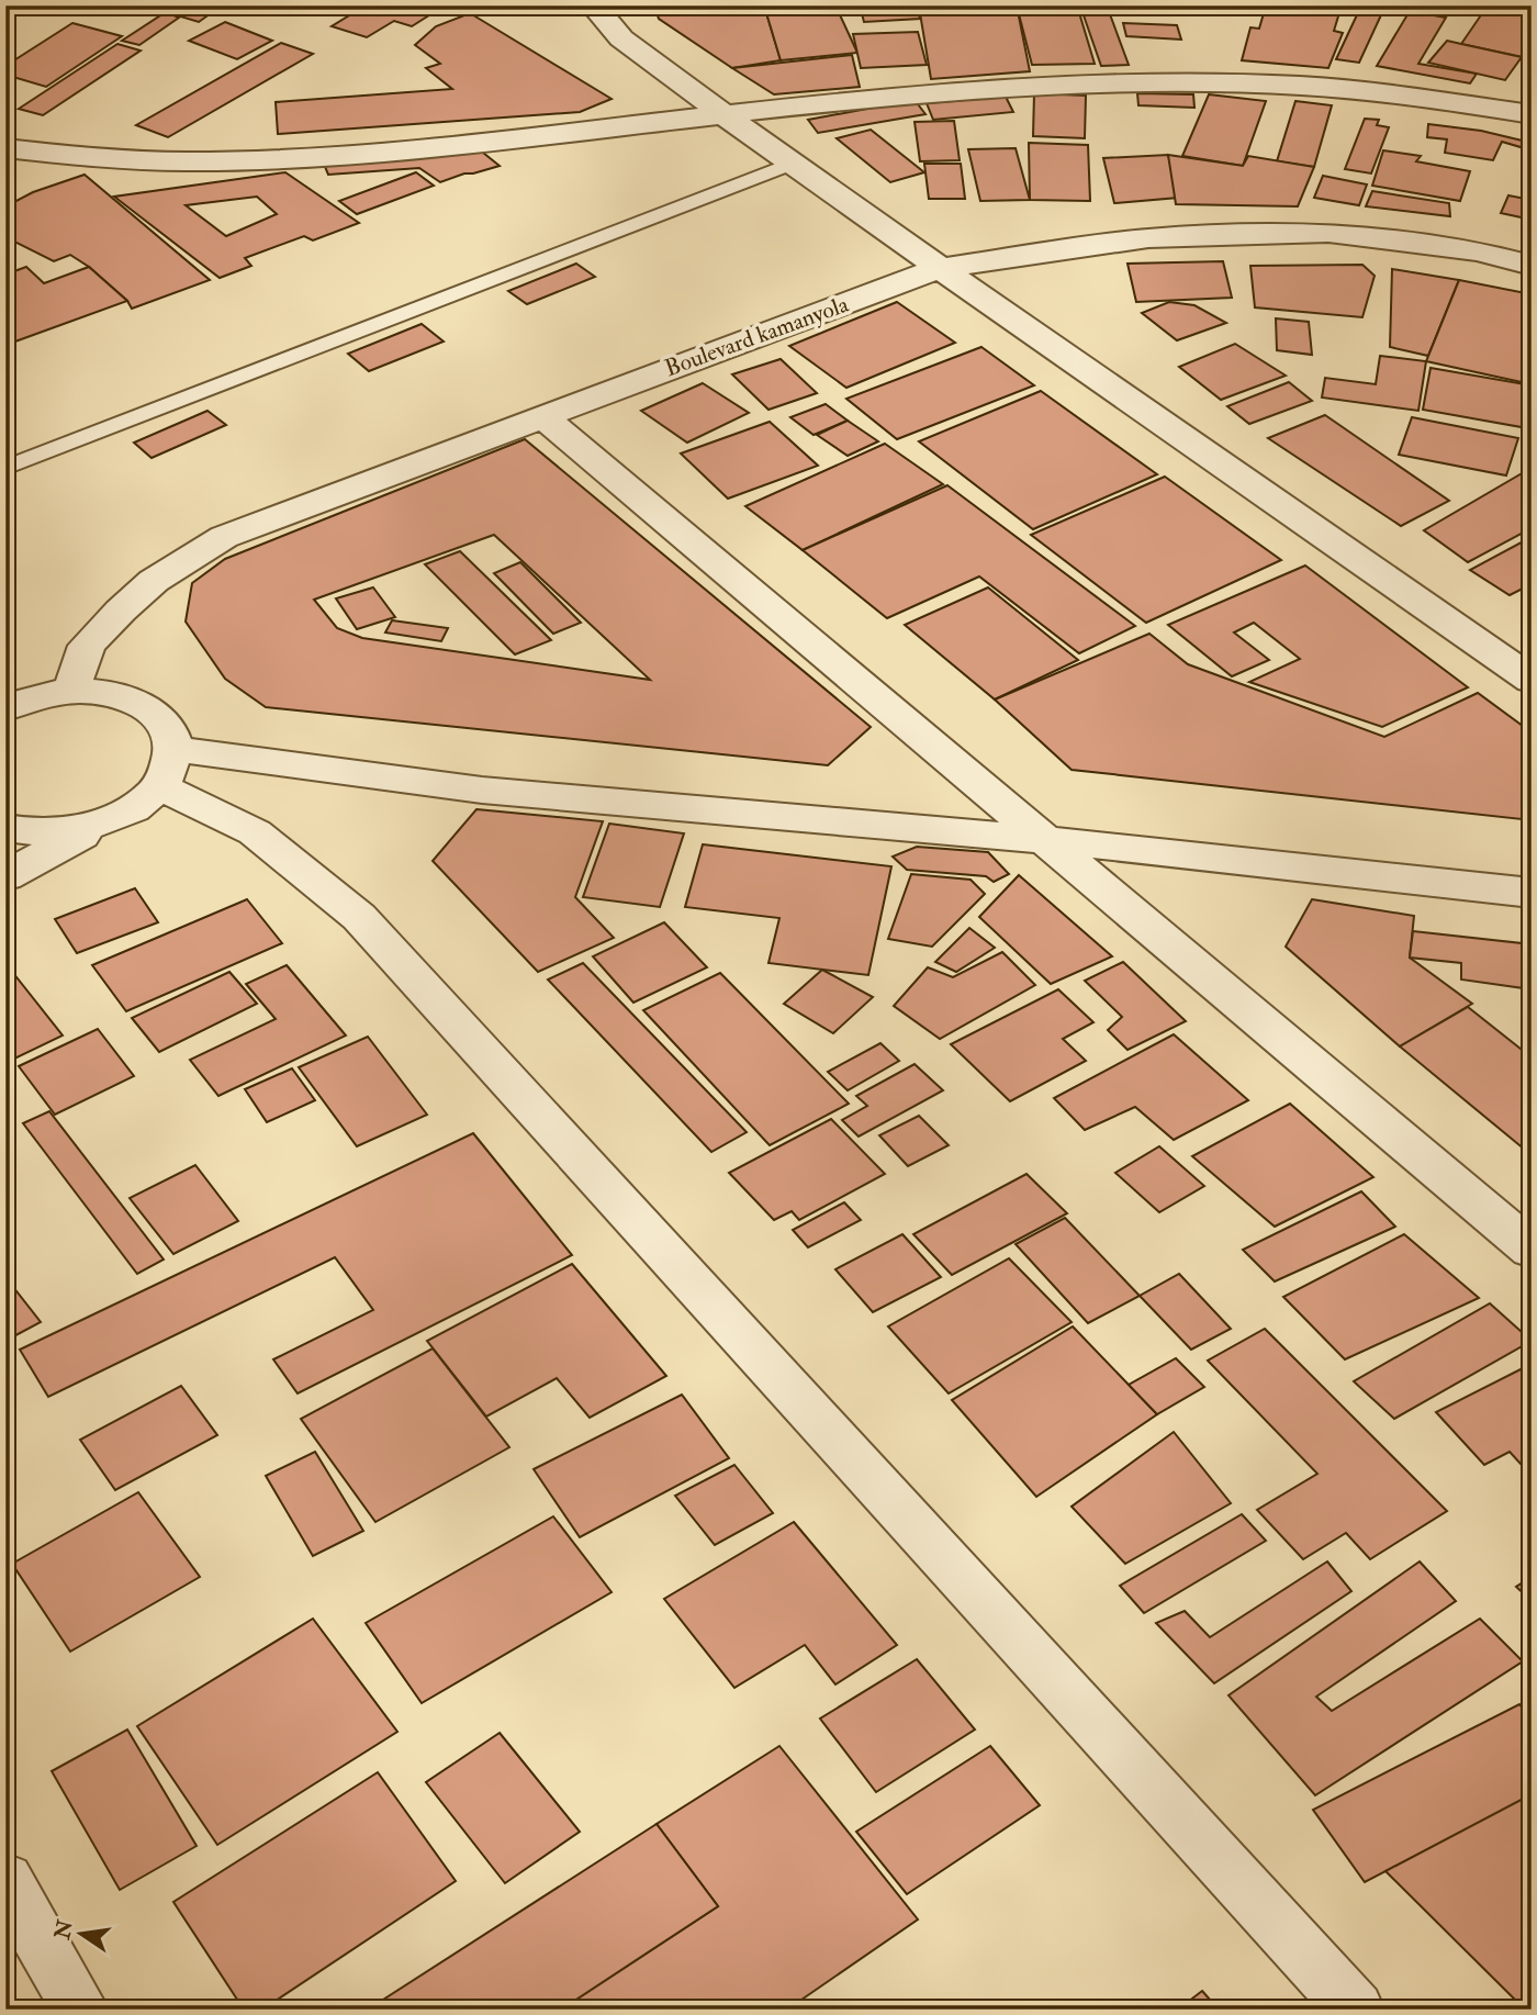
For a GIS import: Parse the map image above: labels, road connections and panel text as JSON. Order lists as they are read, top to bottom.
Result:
{
  "streets": {
    "street": ["Boulevard kamanyola"]
  },
  "north": "left"
}
